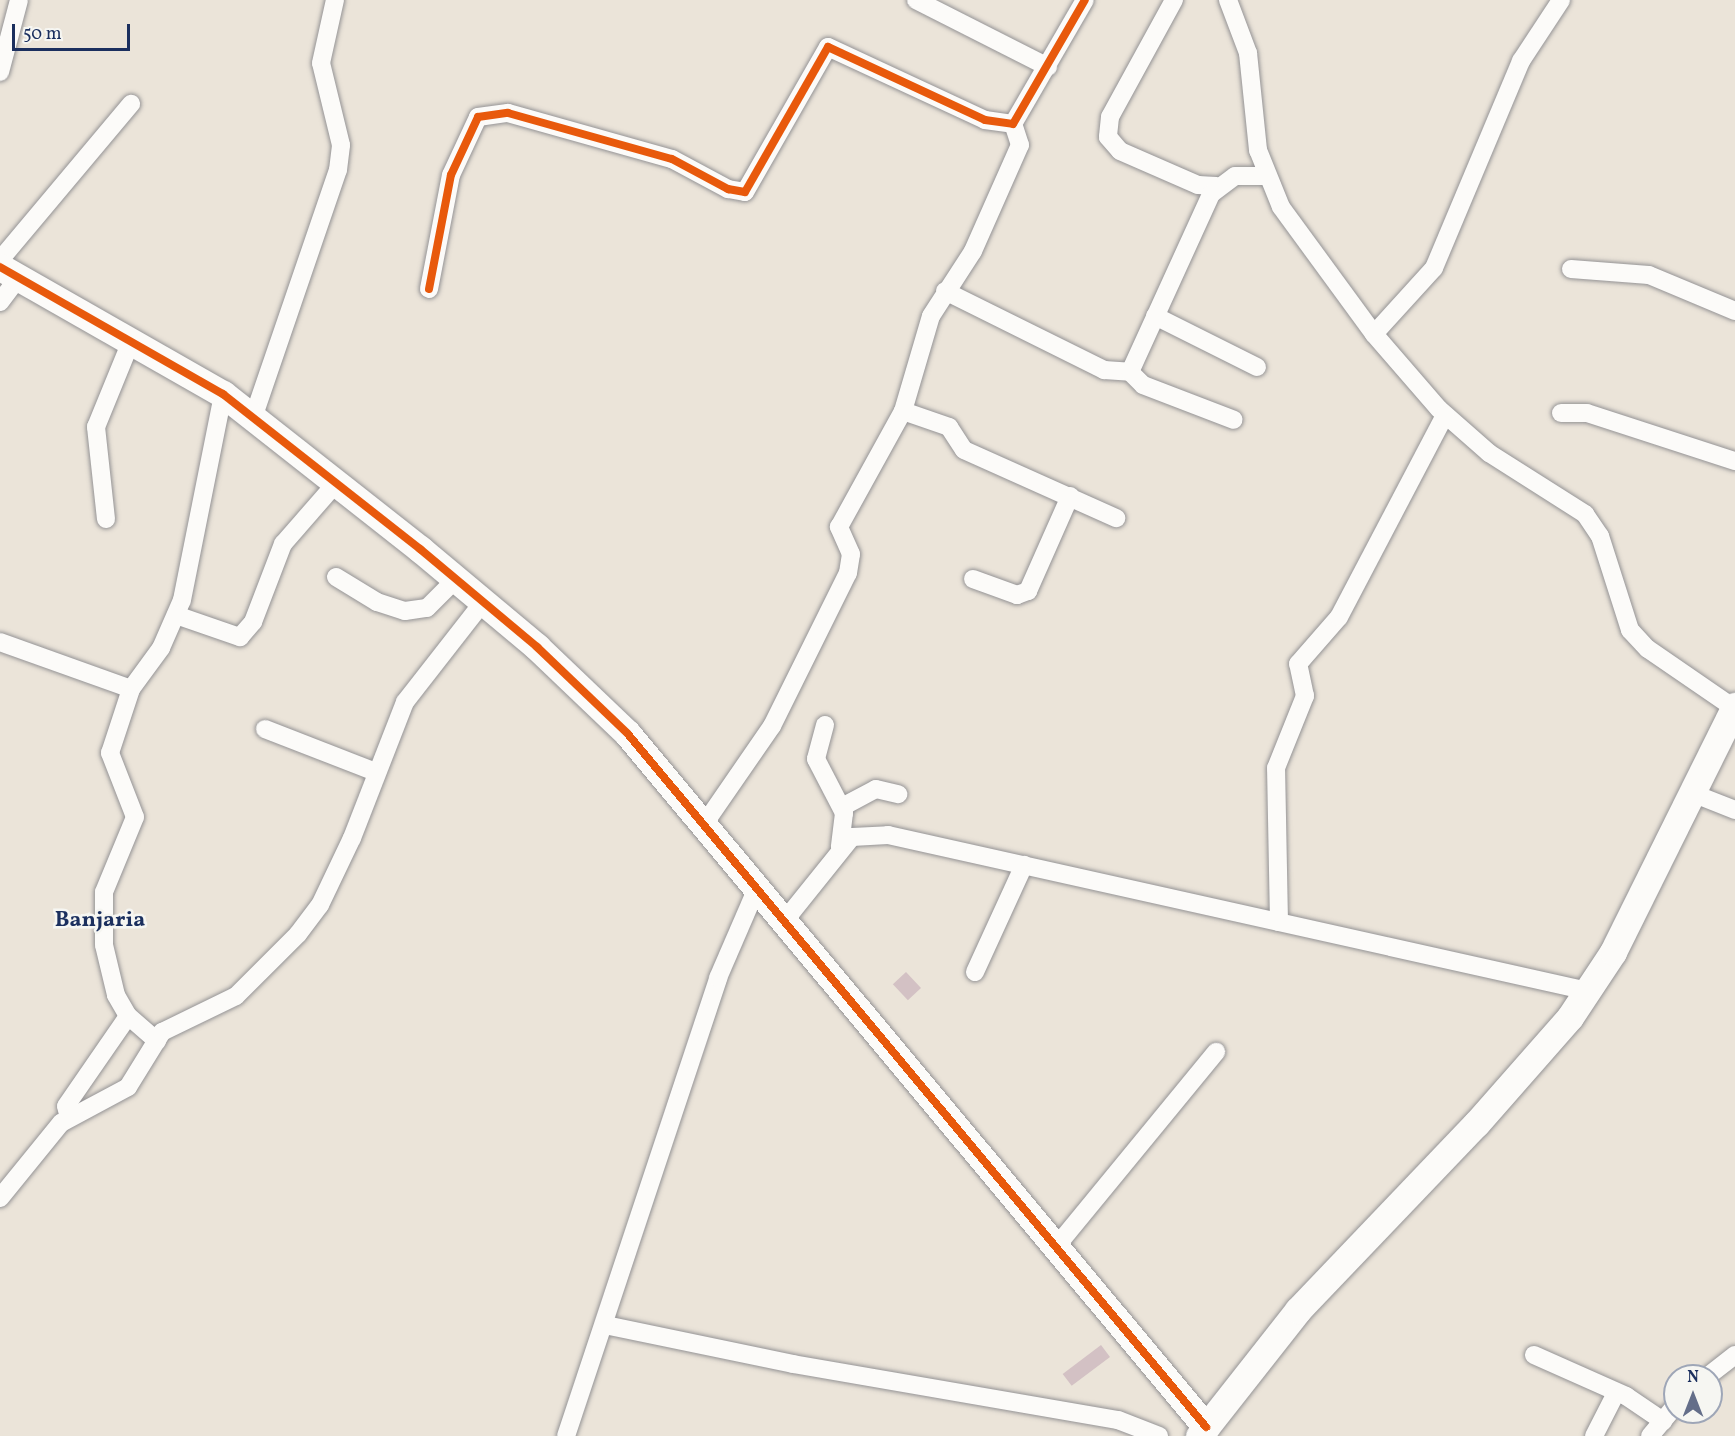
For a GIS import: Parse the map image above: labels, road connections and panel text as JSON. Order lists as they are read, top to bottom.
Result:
{
  "districts": ["Banjaria"],
  "scale_bar": "50 m",
  "north": "top"
}
